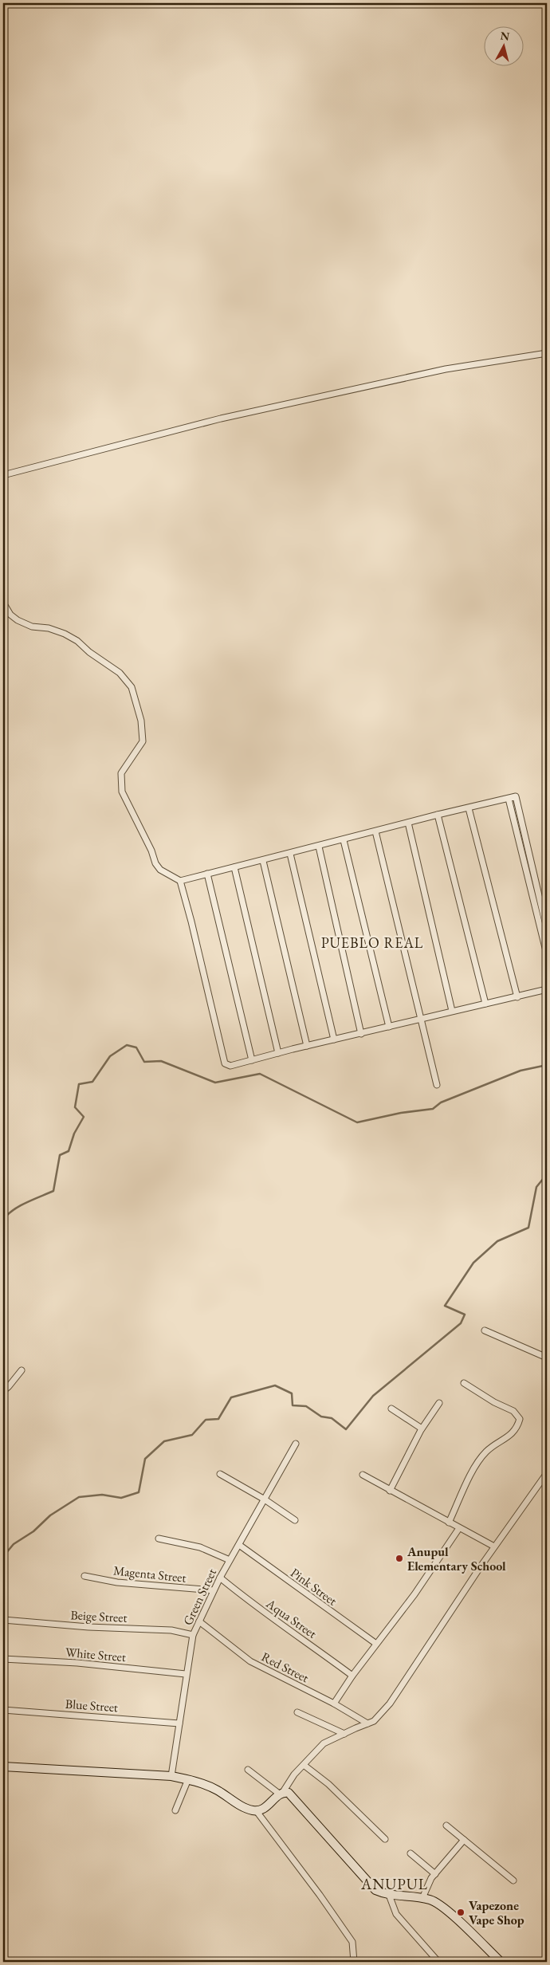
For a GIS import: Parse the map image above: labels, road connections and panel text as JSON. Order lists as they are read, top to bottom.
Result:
{
  "streets": {
    "street": [
      "Magenta Street",
      "Pink Street",
      "Green Street",
      "Beige Street",
      "Aqua Street",
      "White Street",
      "Red Street",
      "Blue Street"
    ]
  },
  "crossings": [
    ["Magenta Street", "Green Street"],
    ["Pink Street", "Green Street"],
    ["Green Street", "Beige Street"],
    ["Green Street", "Aqua Street"],
    ["Green Street", "White Street"],
    ["Green Street", "Red Street"],
    ["Green Street", "Blue Street"]
  ],
  "districts": ["PUEBLO REAL", "ANUPUL"],
  "places": ["Anupul Elementary School", "Vapezone Vape Shop"],
  "north": "top"
}
